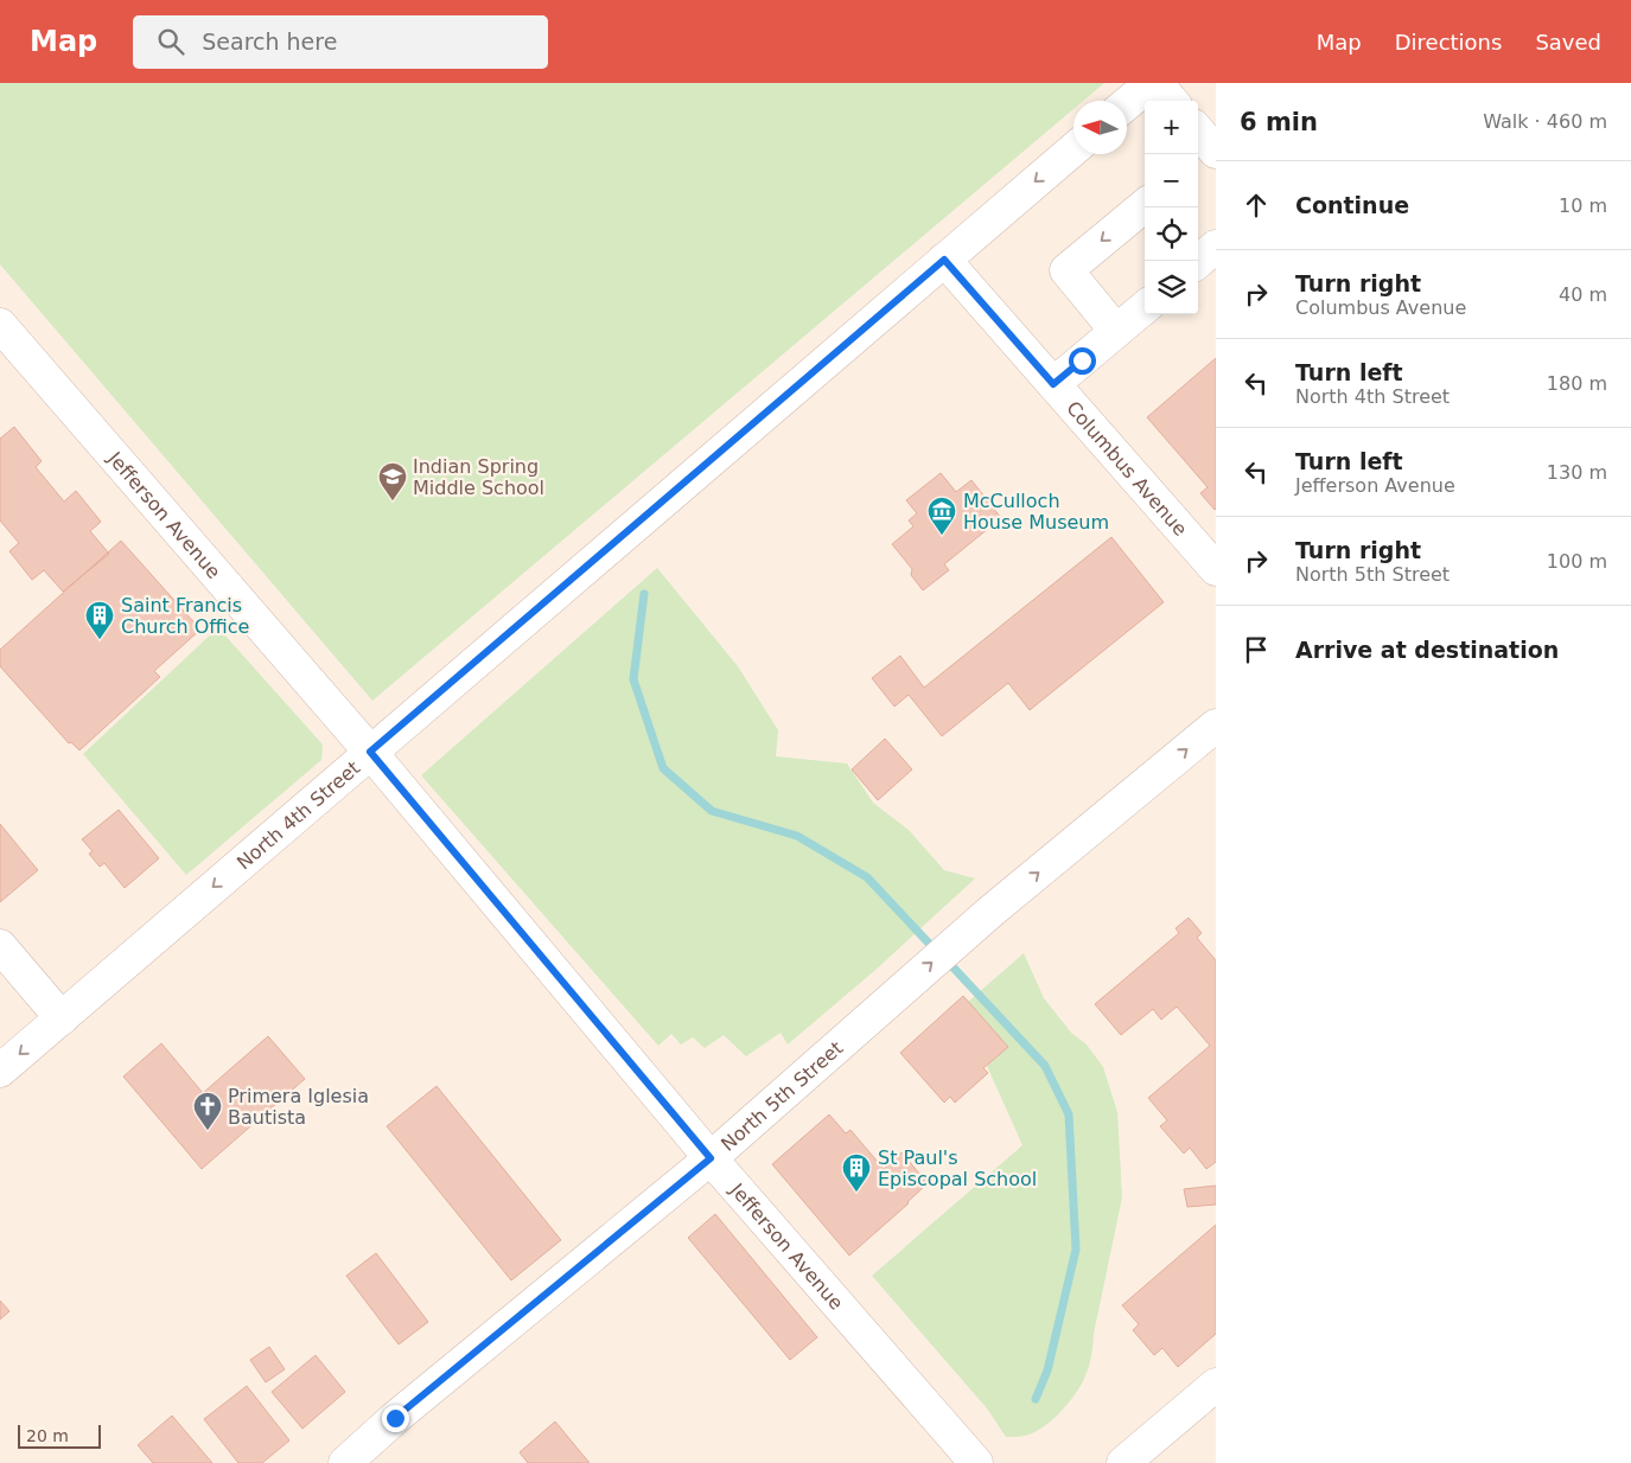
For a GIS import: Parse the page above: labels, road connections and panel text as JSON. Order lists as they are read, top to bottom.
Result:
{
  "streets": {
    "street": [
      "Columbus Avenue",
      "Jefferson Avenue",
      "North 4th Street",
      "North 5th Street"
    ]
  },
  "crossings": [
    ["Columbus Avenue", "North 4th Street"],
    ["Jefferson Avenue", "North 4th Street"],
    ["Jefferson Avenue", "North 5th Street"]
  ],
  "one_way": ["North 4th Street", "North 5th Street"],
  "places": {
    "school or university": ["Indian Spring Middle School"],
    "museum": ["McCulloch House Museum"],
    "building": ["Saint Francis Church Office", "St Paul's Episcopal School"],
    "church": ["Primera Iglesia Bautista"]
  },
  "scale_bar": "20 m",
  "north": "left",
  "page": {
    "header": "Map",
    "search": "Search here",
    "nav": ["Map", "Directions", "Saved"],
    "heading": ["6 min", "Walk · 460 m"],
    "map_buttons": ["+", "−"],
    "list": [
      ["Continue", "10 m"],
      ["Turn right", "Columbus Avenue", "40 m"],
      ["Turn left", "North 4th Street", "180 m"],
      ["Turn left", "Jefferson Avenue", "130 m"],
      ["Turn right", "North 5th Street", "100 m"],
      "Arrive at destination"
    ],
    "scale": "20 m"
  }
}
